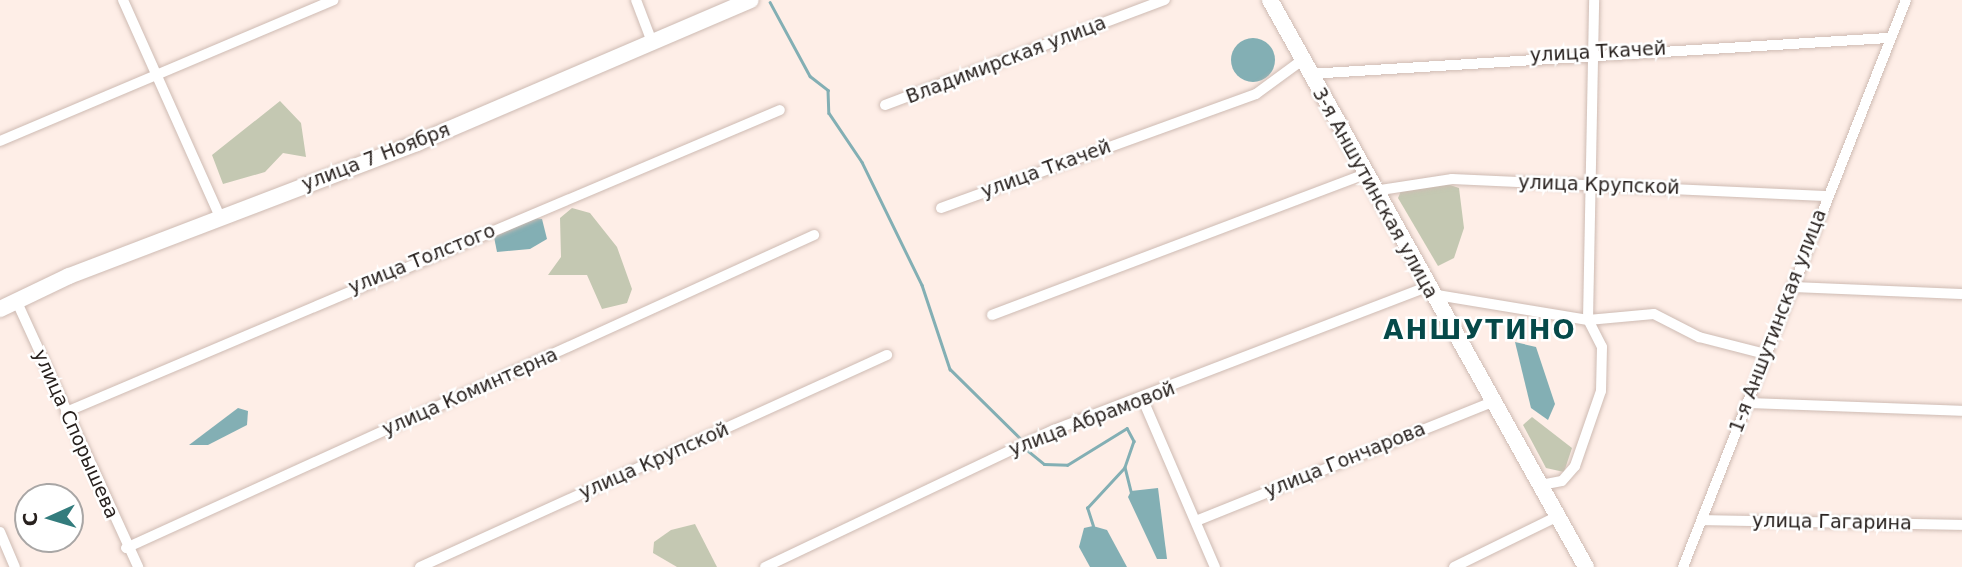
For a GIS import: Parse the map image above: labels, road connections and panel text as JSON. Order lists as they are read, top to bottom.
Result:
{
  "streets": {
    "street": [
      "улица Ткачей",
      "Владимирская улица",
      "улица 7 Ноября",
      "улица Крупской",
      "3-я Аншутинская улица",
      "улица Толстого",
      "1-я Аншутинская улица",
      "улица Коминтерна",
      "улица Абрамовой",
      "улица Спорышева",
      "улица Гончарова",
      "улица Гагарина"
    ]
  },
  "crossings": [
    ["улица Ткачей", "3-я Аншутинская улица"],
    ["улица Ткачей", "1-я Аншутинская улица"],
    ["улица 7 Ноября", "улица Спорышева"],
    ["улица Крупской", "3-я Аншутинская улица"],
    ["улица Крупской", "1-я Аншутинская улица"],
    ["3-я Аншутинская улица", "улица Абрамовой"],
    ["3-я Аншутинская улица", "улица Гончарова"],
    ["улица Толстого", "улица Спорышева"],
    ["1-я Аншутинская улица", "улица Гагарина"],
    ["улица Коминтерна", "улица Спорышева"]
  ],
  "districts": ["АНШУТИНО"],
  "north": "left"
}
